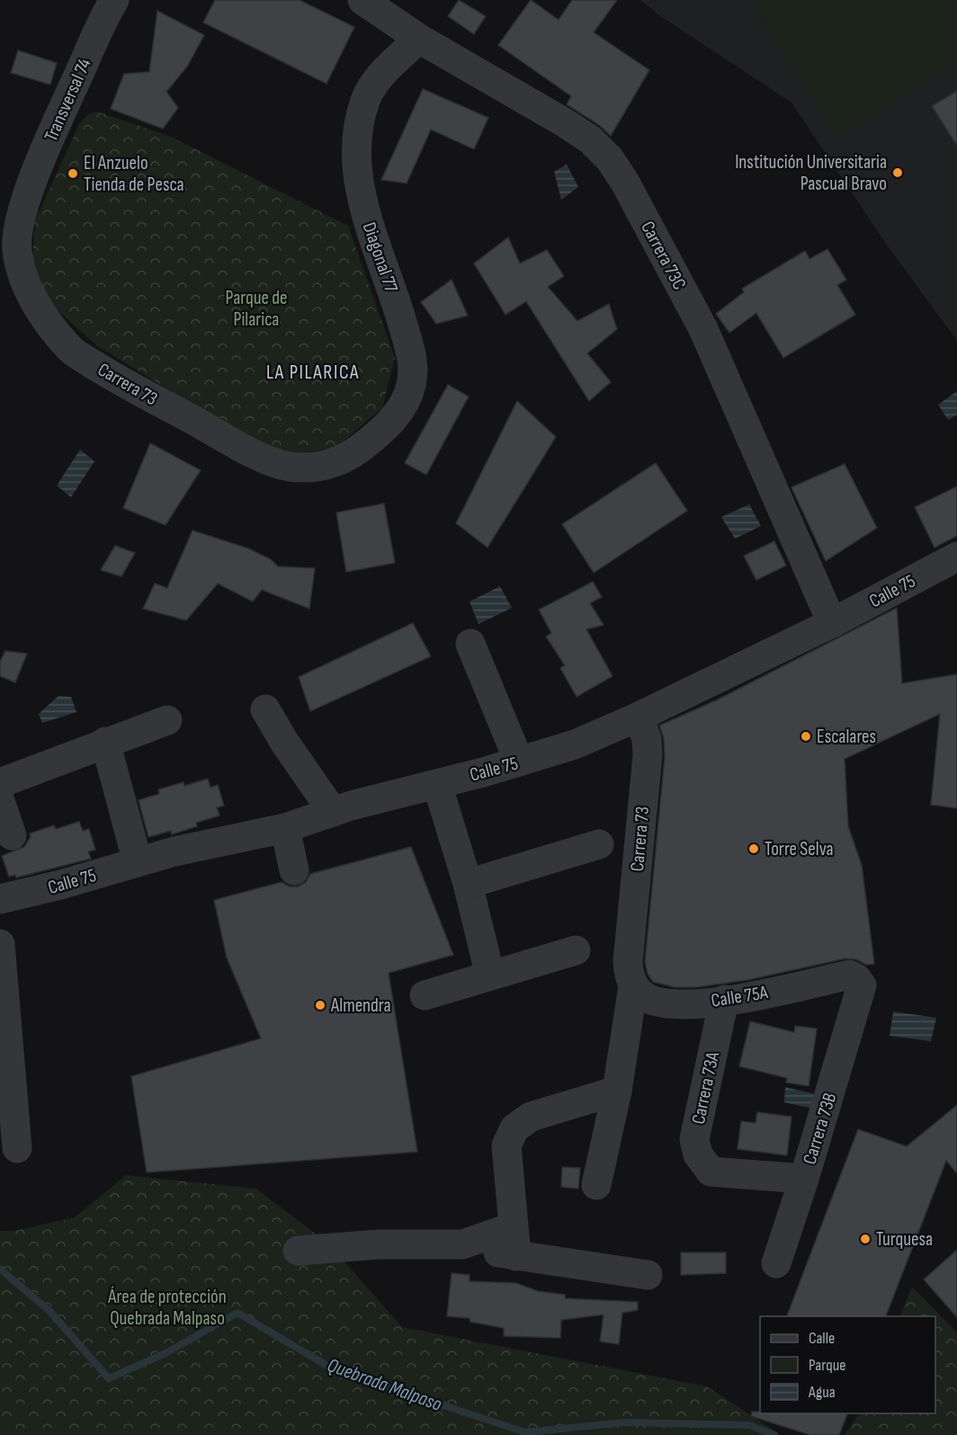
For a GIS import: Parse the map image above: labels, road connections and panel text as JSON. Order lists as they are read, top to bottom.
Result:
{
  "streets": {
    "street": [
      "Transversal 74",
      "Carrera 73C",
      "Diagonal 77",
      "Carrera 73",
      "Calle 75",
      "Calle 75A",
      "Carrera 73A",
      "Carrera 73B"
    ]
  },
  "crossings": [
    ["Transversal 74", "Carrera 73"],
    ["Carrera 73C", "Diagonal 77"],
    ["Carrera 73C", "Calle 75"],
    ["Diagonal 77", "Carrera 73"],
    ["Carrera 73", "Calle 75"],
    ["Carrera 73", "Calle 75A"],
    ["Calle 75A", "Carrera 73A"],
    ["Calle 75A", "Carrera 73B"],
    ["Carrera 73A", "Carrera 73B"]
  ],
  "districts": ["LA PILARICA"],
  "water": ["Quebrada Malpaso"],
  "parks": ["Parque de Pilarica", "Área de protección Quebrada Malpaso"],
  "places": [
    "Institución Universitaria Pascual Bravo",
    "El Anzuelo Tienda de Pesca",
    "Escalares",
    "Torre Selva",
    "Almendra",
    "Turquesa"
  ],
  "legend": ["Calle", "Parque", "Agua"]
}
